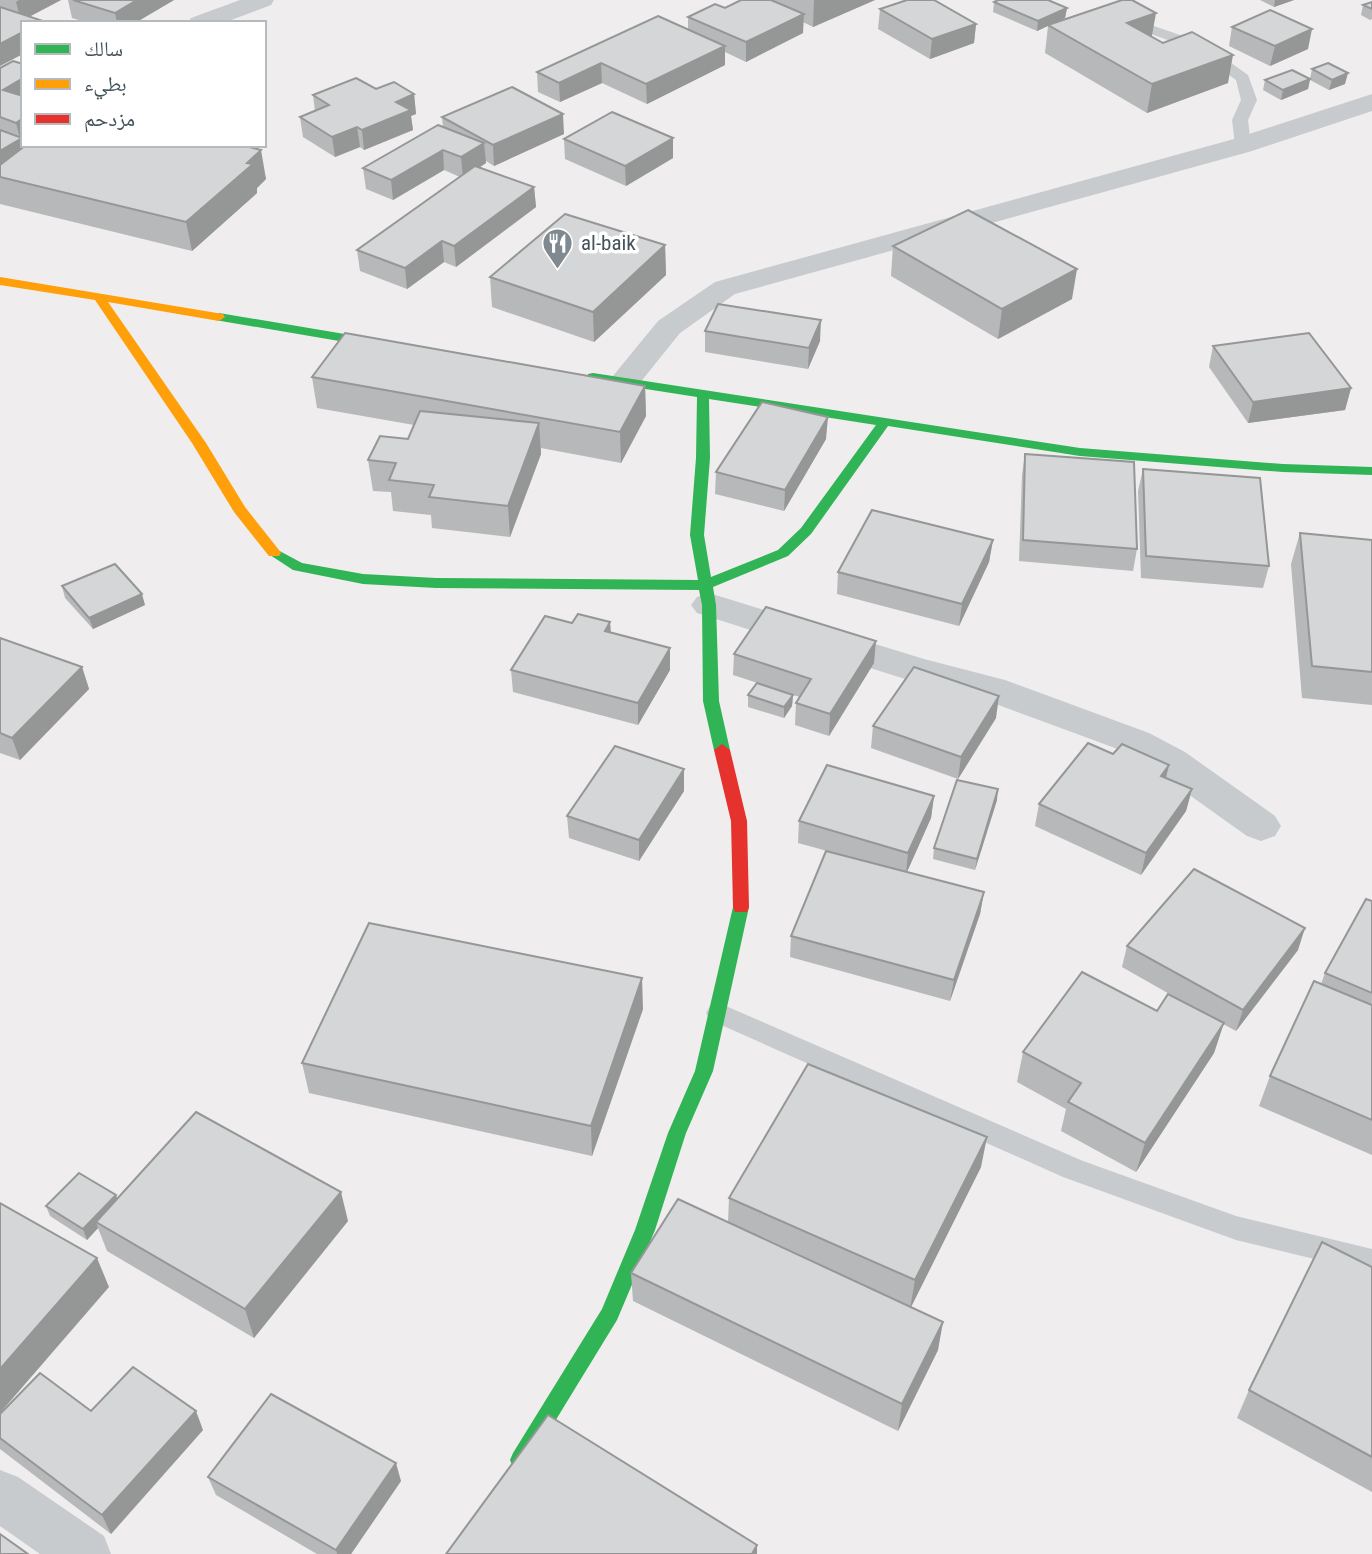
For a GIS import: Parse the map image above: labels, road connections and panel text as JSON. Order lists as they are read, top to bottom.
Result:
{
  "places": {
    "restaurant": ["al-baik"]
  },
  "legend": ["سالك", "بطيء", "مزدحم"]
}
